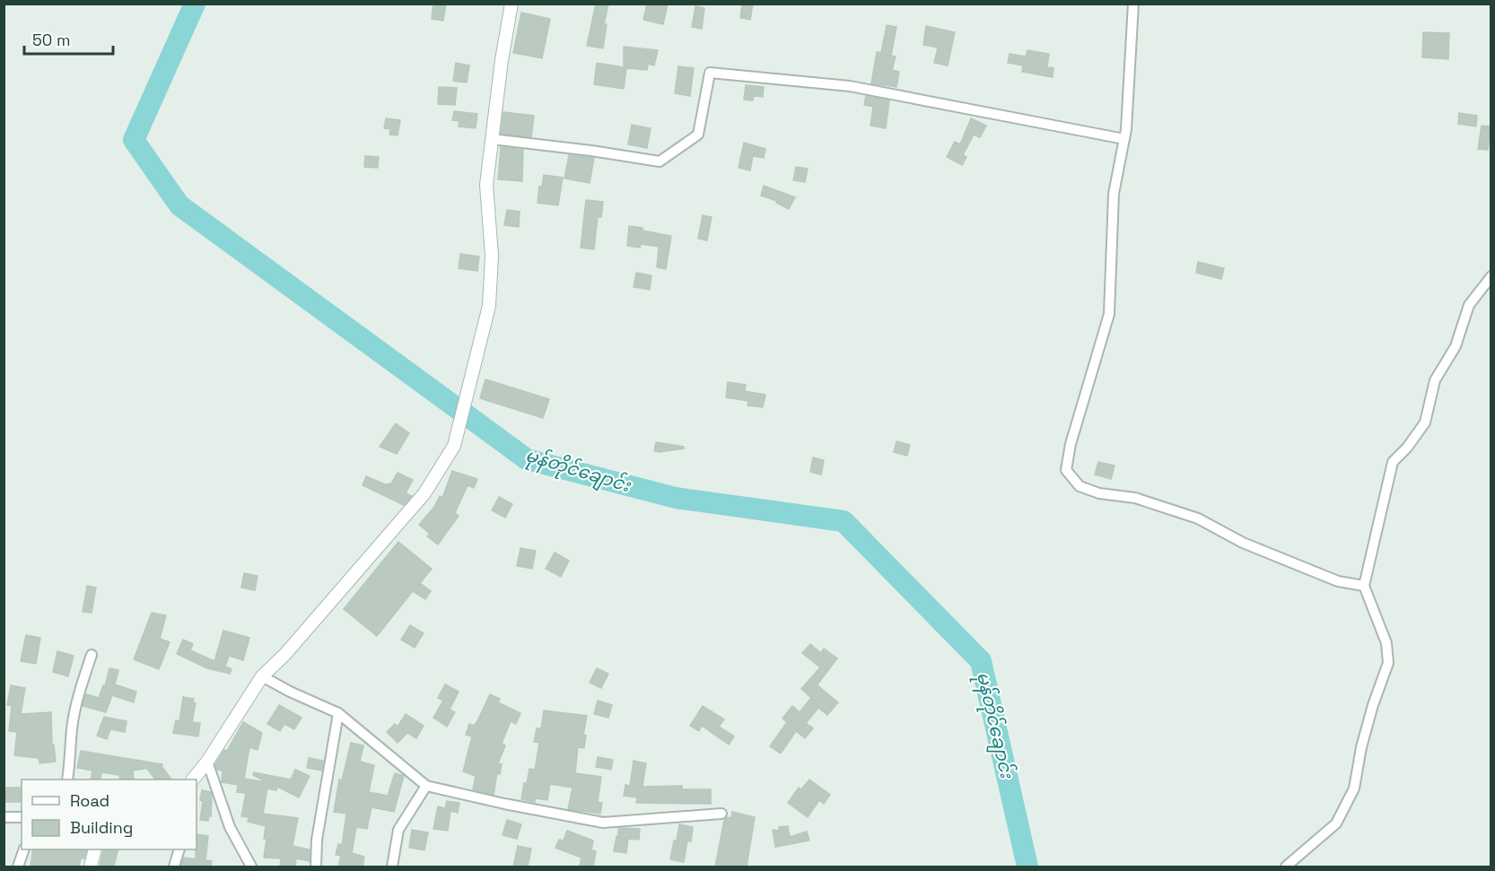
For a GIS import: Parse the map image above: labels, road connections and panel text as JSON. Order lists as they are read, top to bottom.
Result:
{
  "water": ["မုန်တိုင်ချောင်း"],
  "legend": ["Road", "Building"],
  "scale_bar": "50 m"
}
